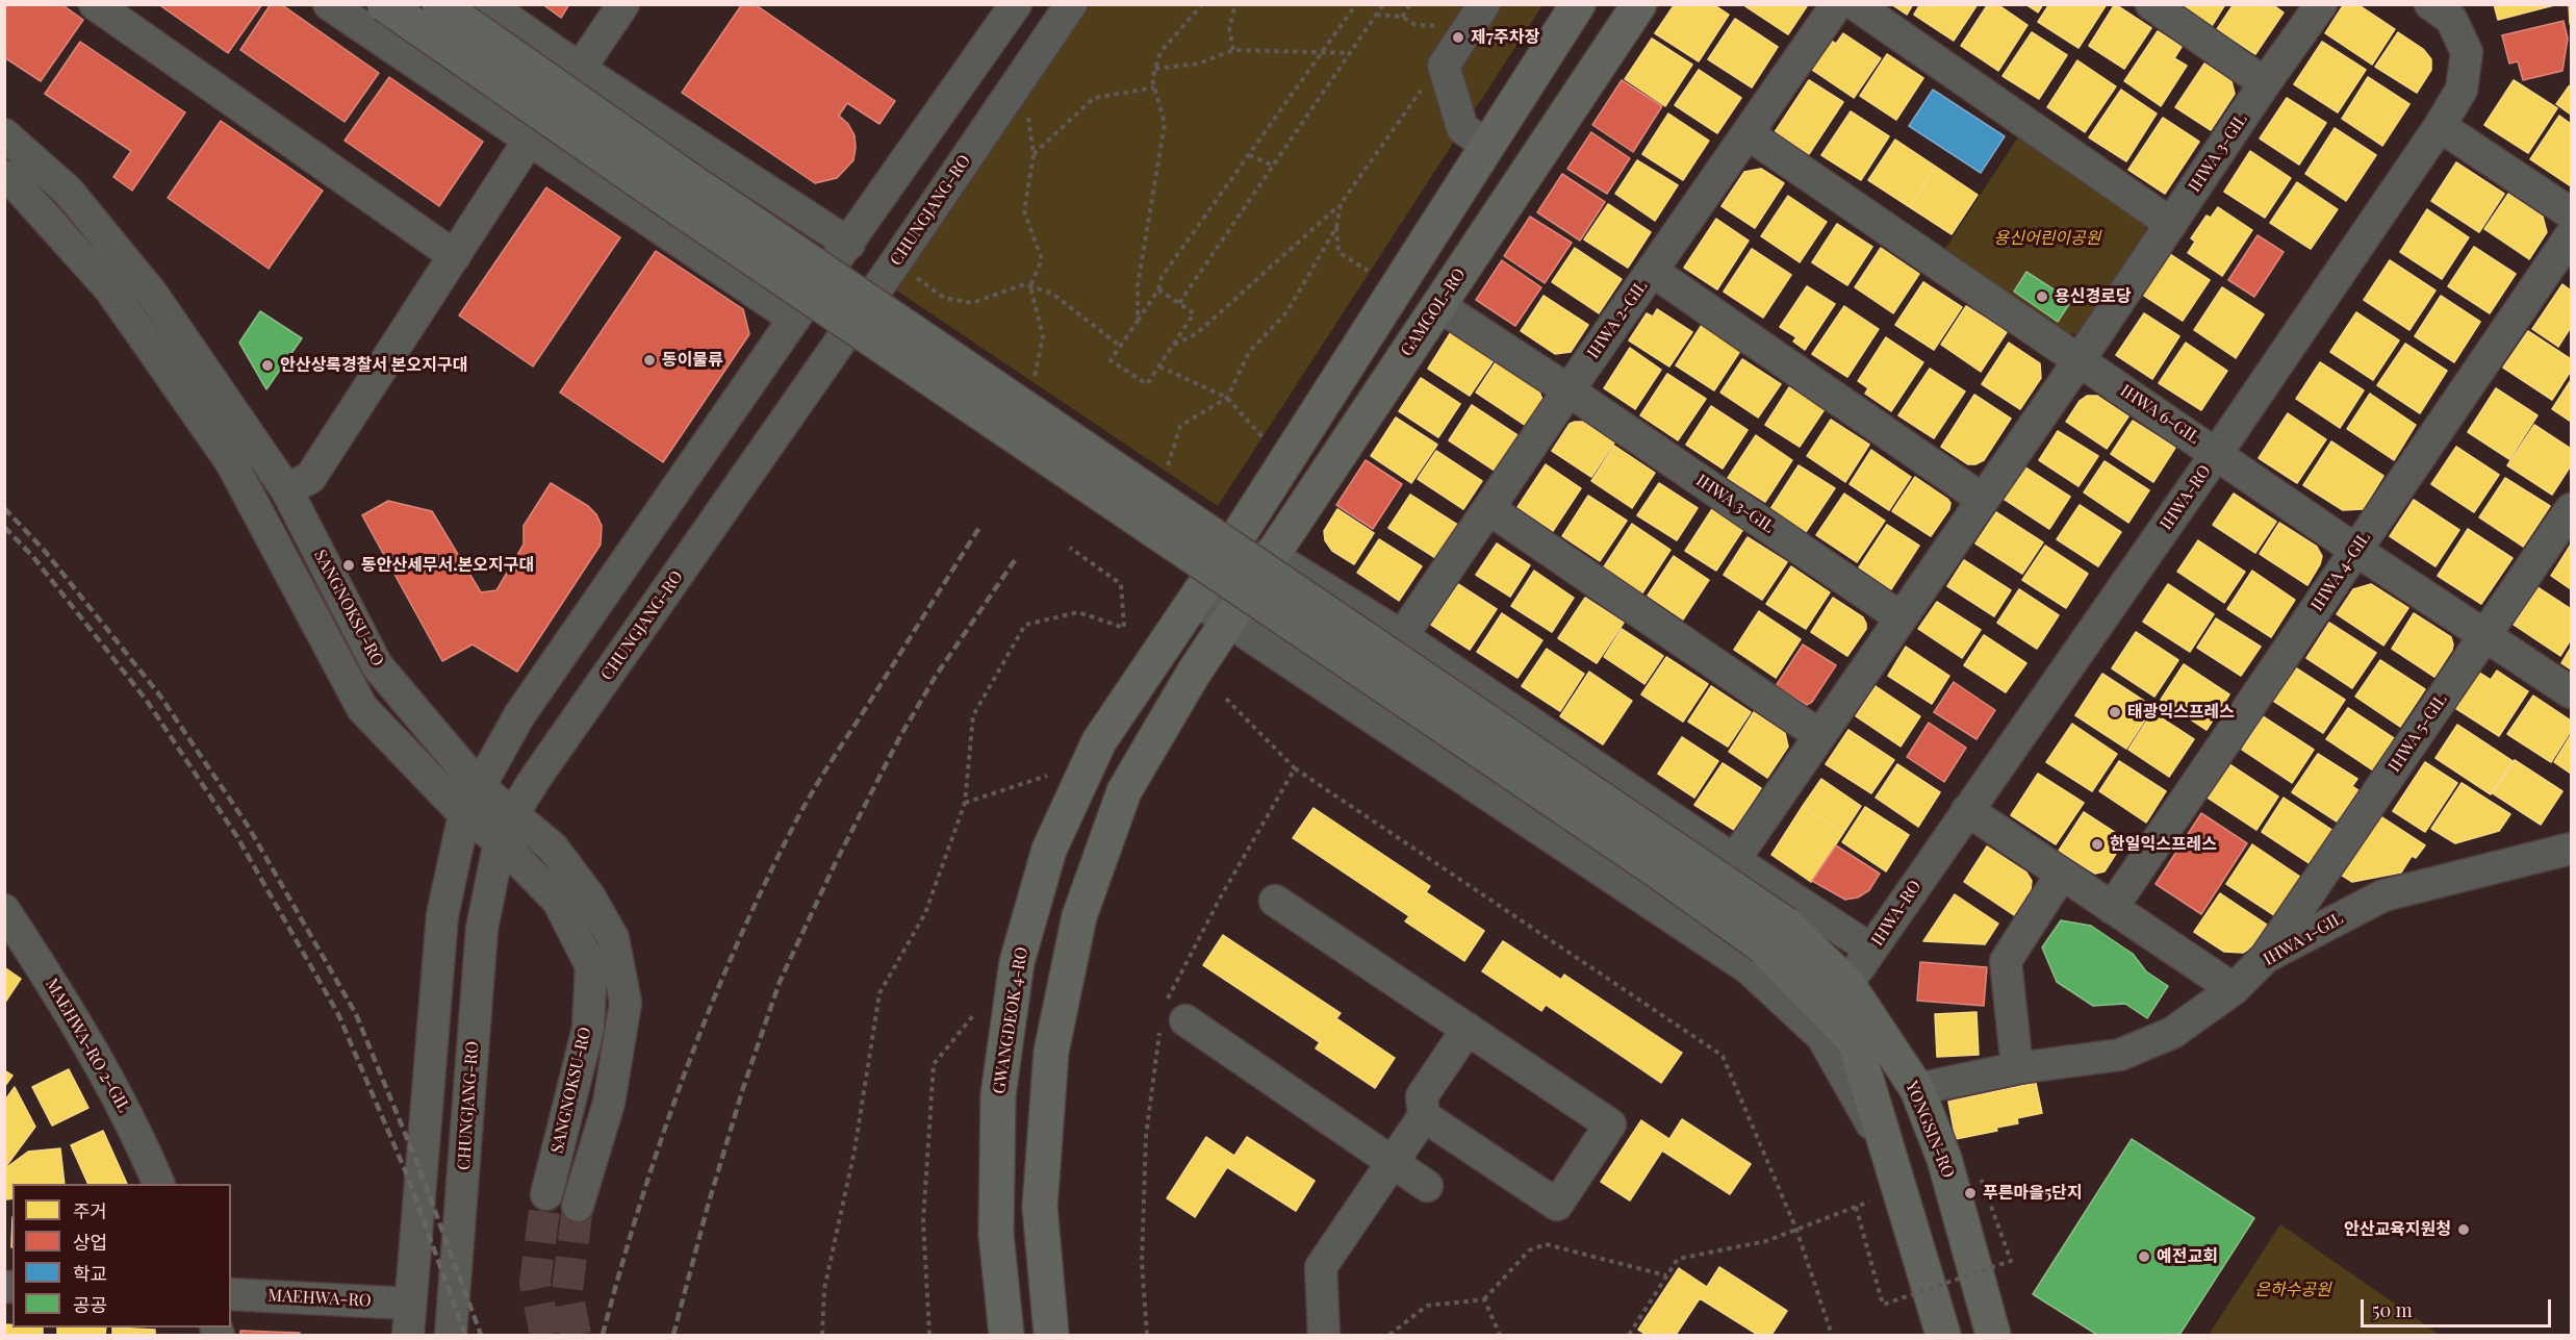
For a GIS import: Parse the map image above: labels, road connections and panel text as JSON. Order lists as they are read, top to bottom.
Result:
{
  "streets": {
    "main road": ["GAMGOL-RO", "GWANGDEOK 4-RO", "YONGSIN-RO"],
    "street": [
      "IHWA 3-GIL",
      "CHUNGJANG-RO",
      "IHWA 2-GIL",
      "IHWA 6-GIL",
      "IHWA-RO",
      "IHWA 4-GIL",
      "SANGNOKSU-RO",
      "IHWA 5-GIL",
      "IHWA 1-GIL",
      "MAEHWA-RO 2-GIL",
      "MAEHWA-RO"
    ]
  },
  "crossings": [
    ["IHWA 3-GIL", "GAMGOL-RO"],
    ["IHWA 3-GIL", "IHWA 2-GIL"],
    ["IHWA 3-GIL", "IHWA 6-GIL"],
    ["CHUNGJANG-RO", "SANGNOKSU-RO"],
    ["IHWA 2-GIL", "IHWA 6-GIL"],
    ["IHWA 6-GIL", "IHWA-RO"],
    ["IHWA 6-GIL", "IHWA 4-GIL"],
    ["IHWA 6-GIL", "IHWA 5-GIL"],
    ["IHWA-RO", "YONGSIN-RO"],
    ["IHWA 5-GIL", "IHWA 1-GIL"],
    ["IHWA 1-GIL", "YONGSIN-RO"]
  ],
  "parks": ["용신어린이공원", "은하수공원"],
  "places": [
    "제7주차장",
    "용신경로당",
    "동이물류",
    "안산상록경찰서 본오지구대",
    "동안산세무서.본오지구대",
    "태광익스프레스",
    "한일익스프레스",
    "푸른마을5단지",
    "안산교육지원청",
    "예전교회"
  ],
  "legend": [
    "주거",
    "상업",
    "학교",
    "공공"
  ],
  "scale_bar": "50 m"
}
